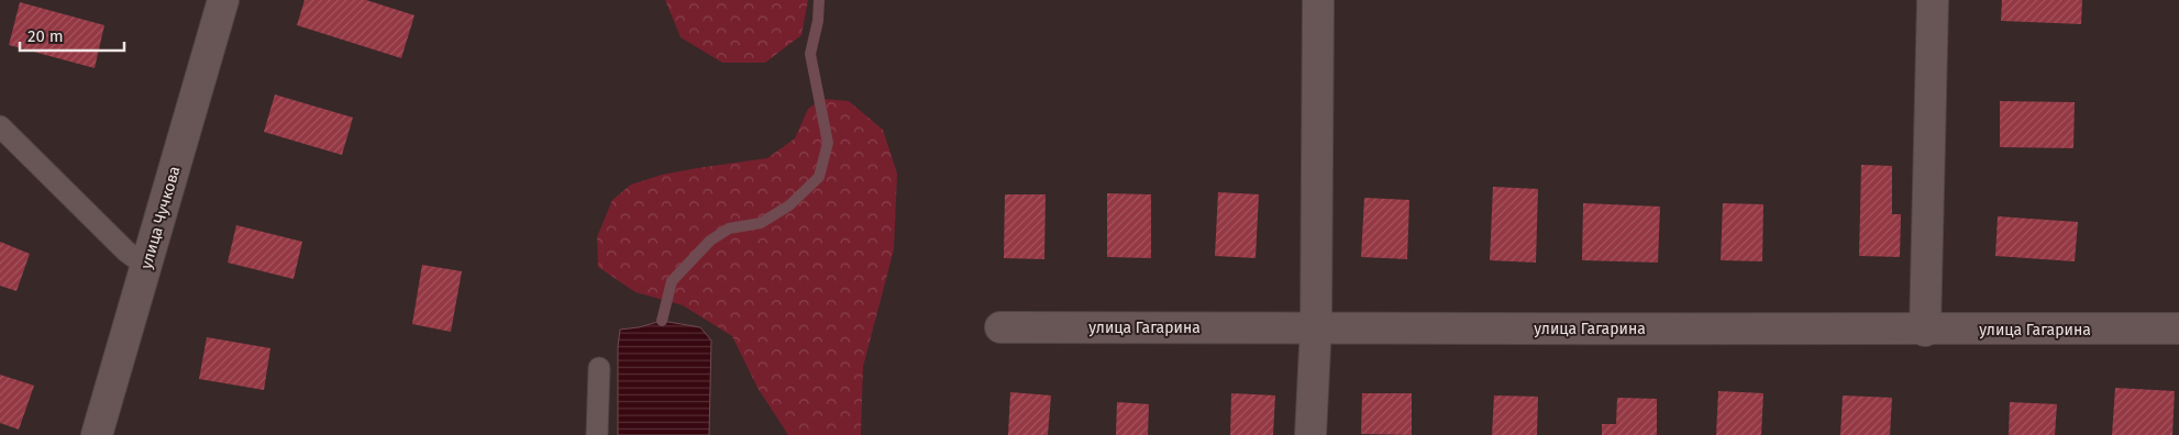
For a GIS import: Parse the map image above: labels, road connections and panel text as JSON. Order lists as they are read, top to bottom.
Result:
{
  "streets": {
    "street": ["улица Чучкова", "улица Гагарина"]
  },
  "scale_bar": "20 m"
}
